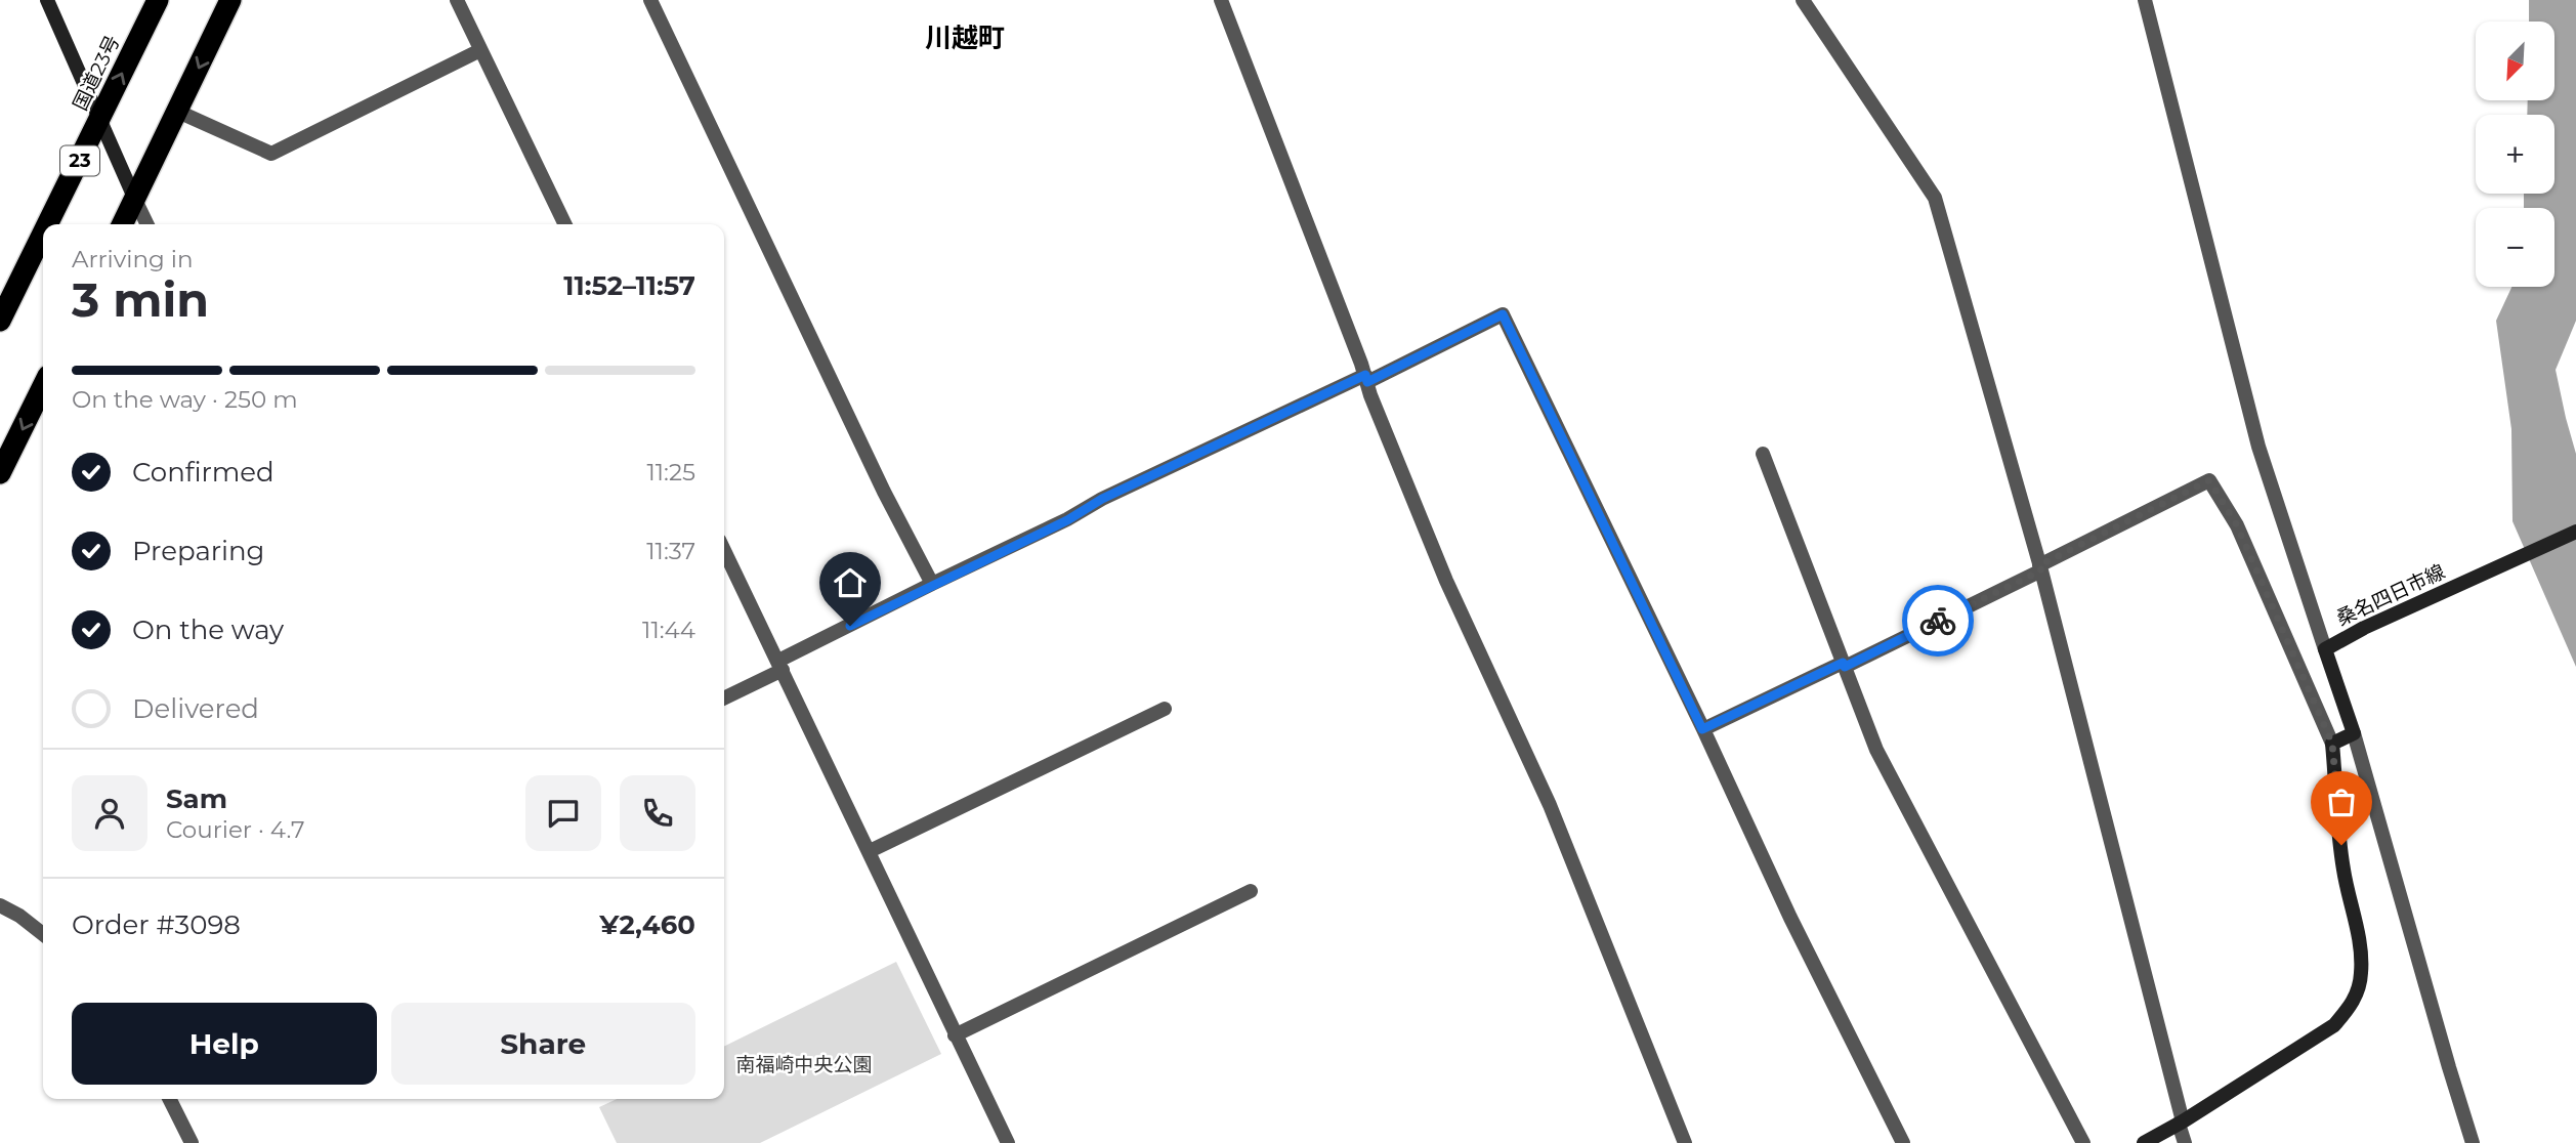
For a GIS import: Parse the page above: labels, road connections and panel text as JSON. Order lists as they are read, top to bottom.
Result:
{
  "streets": {
    "highway": ["国道23号", "23"],
    "main road": ["桑名四日市線"]
  },
  "districts": ["川越町"],
  "parks": ["南福崎中央公園"],
  "north": "bottom left",
  "page": {
    "map_buttons": ["+", "−"],
    "heading": ["3 min", "Arriving in", "11:52–11:57"],
    "panel": [
      "Sam",
      "Courier · 4.7",
      "Order #3098",
      "¥2,460"
    ],
    "bar": "On the way · 250 m",
    "list": [
      ["Confirmed", "11:25"],
      ["Preparing", "11:37"],
      ["On the way", "11:44"],
      "Delivered"
    ],
    "buttons": ["Help", "Share"]
  }
}
